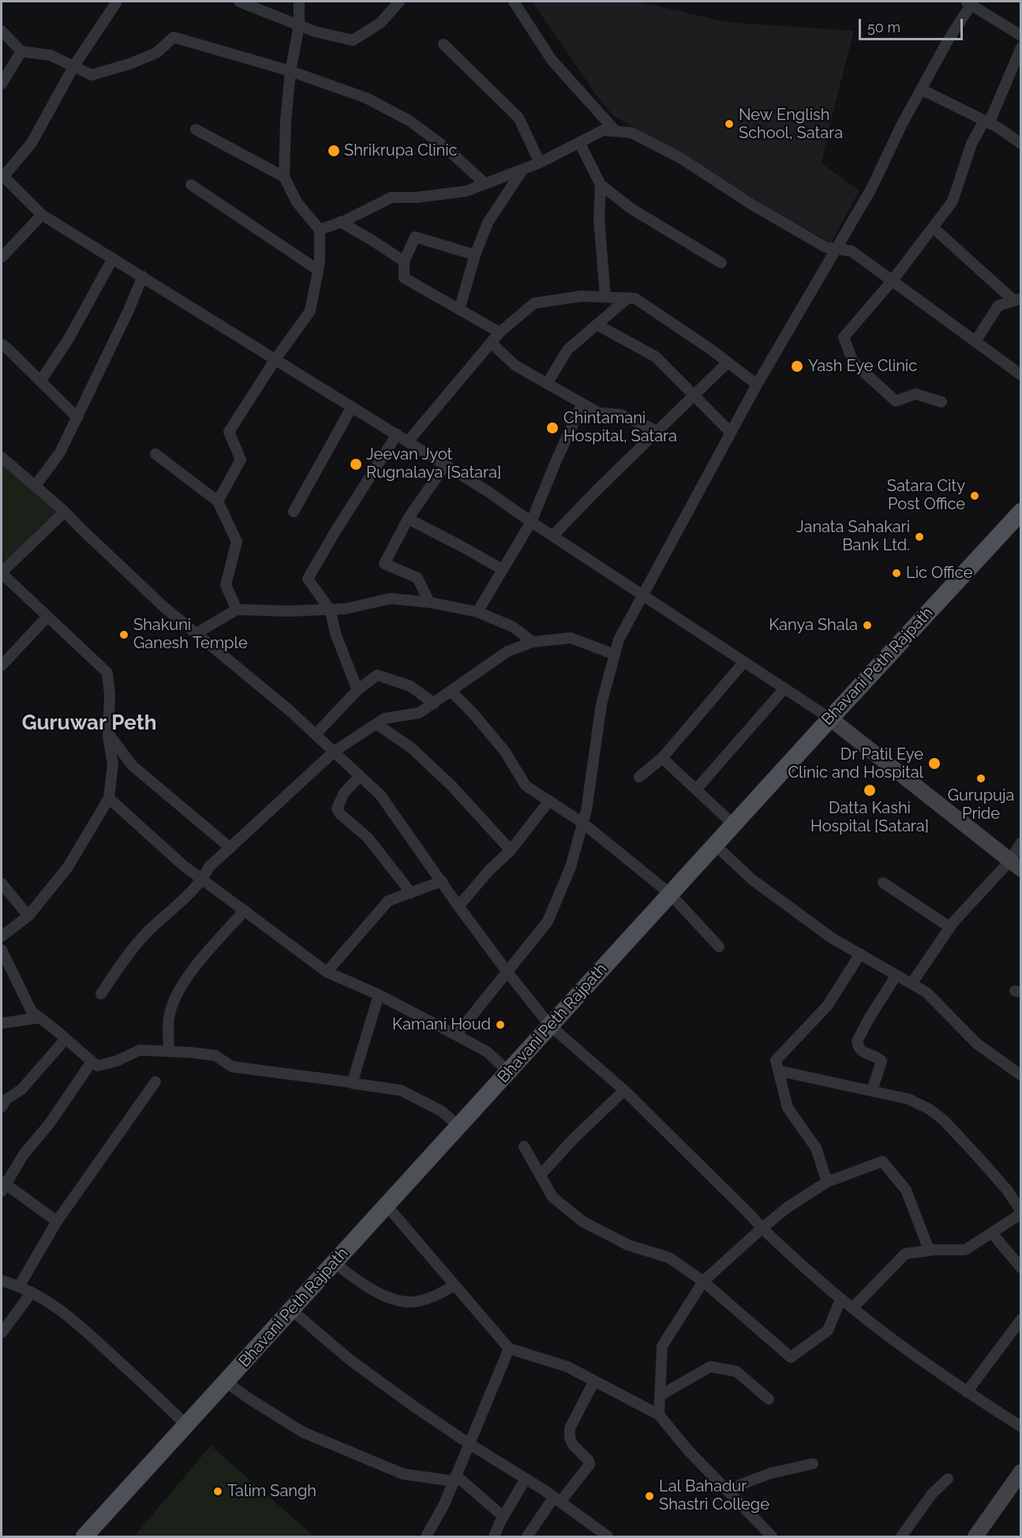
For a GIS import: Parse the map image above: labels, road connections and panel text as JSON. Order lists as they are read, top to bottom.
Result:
{
  "streets": {
    "main road": ["Bhavani Peth Rajpath"]
  },
  "districts": ["Guruwar Peth"],
  "places": [
    "New English School, Satara",
    "Shrikrupa Clinic",
    "Yash Eye Clinic",
    "Chintamani Hospital, Satara",
    "Jeevan Jyot Rugnalaya [Satara]",
    "Satara City Post Office",
    "Janata Sahakari Bank Ltd.",
    "Lic Office",
    "Kanya Shala",
    "Shakuni Ganesh Temple",
    "Dr Patil Eye Clinic and Hospital",
    "Gurupuja Pride",
    "Datta Kashi Hospital [Satara]",
    "Kamani Houd",
    "Talim Sangh",
    "Lal Bahadur Shastri College"
  ],
  "scale_bar": "50 m"
}
